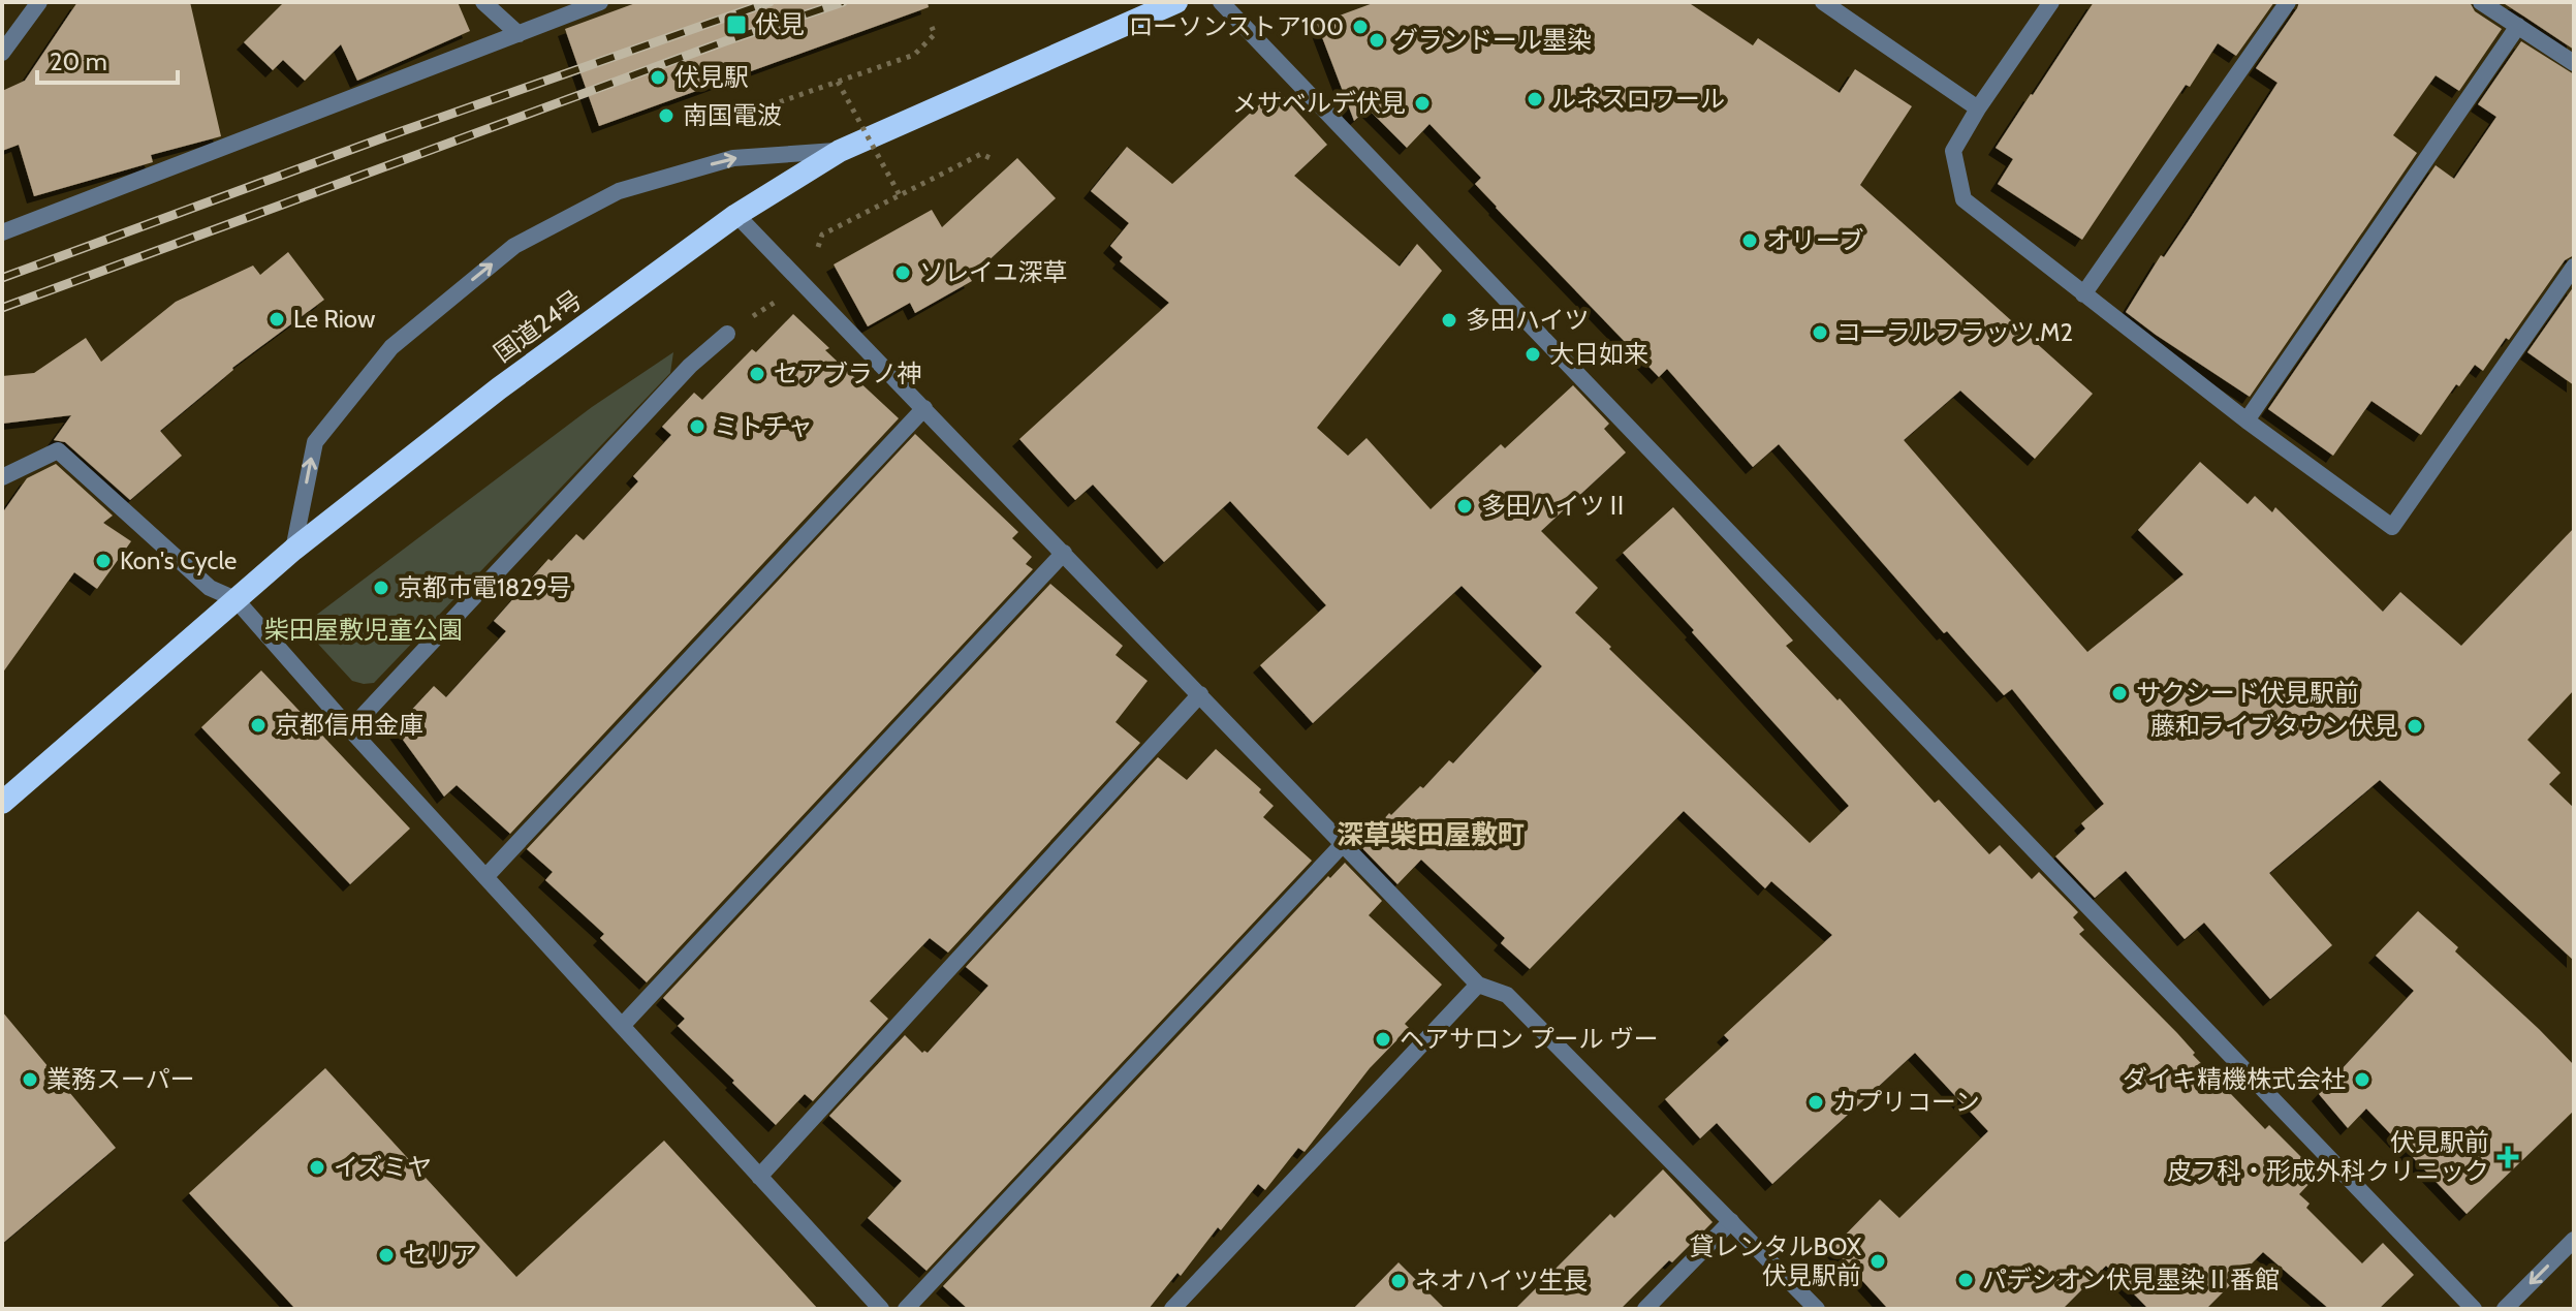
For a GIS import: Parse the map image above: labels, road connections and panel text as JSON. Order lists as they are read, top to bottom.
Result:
{
  "streets": {
    "highway": ["国道24号"]
  },
  "districts": ["深草柴田屋敷町"],
  "parks": ["柴田屋敷児童公園"],
  "places": {
    "transit": ["伏見"],
    "other": [
      "ローソンストア100",
      "グランドール墨染",
      "伏見駅",
      "ルネスロワール",
      "メサベルデ伏見",
      "南国電波",
      "オリーブ",
      "ソレイユ深草",
      "Le Riow",
      "多田ハイツ",
      "コーラルフラッツ.M2",
      "大日如来",
      "セアブラノ神",
      "ミトチャ",
      "多田ハイツⅡ",
      "Kon's Cycle",
      "京都市電1829号",
      "サクシード伏見駅前",
      "京都信用金庫",
      "藤和ライブタウン伏見",
      "ヘアサロン プール ヴー",
      "業務スーパー",
      "ダイキ精機株式会社",
      "カプリコーン",
      "イズミヤ",
      "セリア",
      "貸レンタルBOX 伏見駅前",
      "パデシオン伏見墨染Ⅱ番館",
      "ネオハイツ生長"
    ],
    "health": ["伏見駅前 皮フ科・形成外科クリニック"]
  },
  "scale_bar": "20 m"
}
